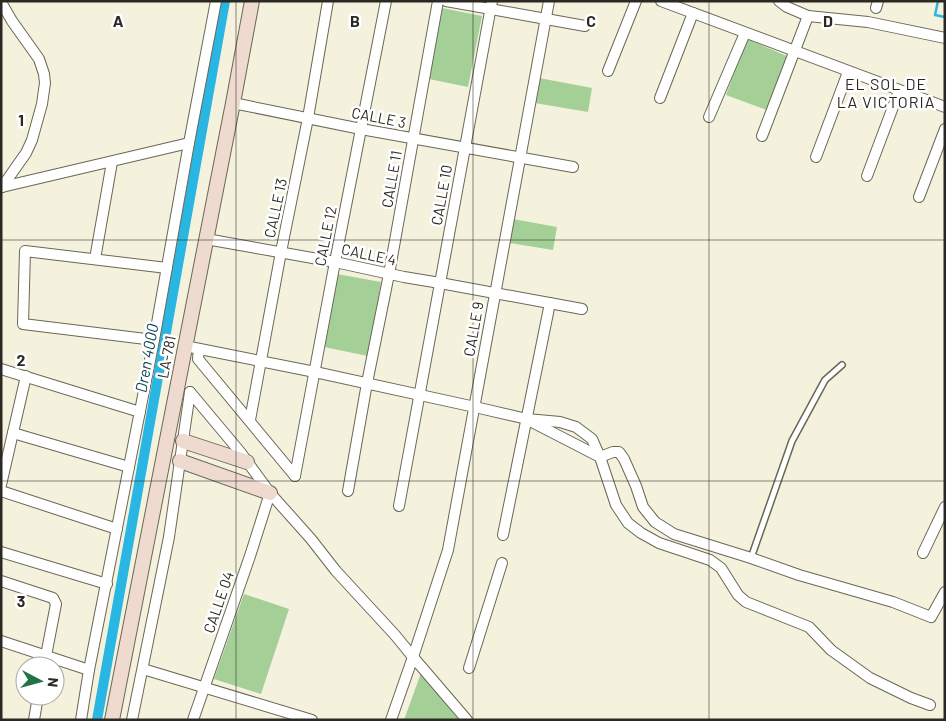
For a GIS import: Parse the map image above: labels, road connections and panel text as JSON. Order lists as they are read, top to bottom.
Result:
{
  "streets": {
    "street": [
      "CALLE 3",
      "CALLE 11",
      "CALLE 10",
      "CALLE 13",
      "CALLE 12",
      "CALLE 4",
      "CALLE 9",
      "LA-781",
      "CALLE 04"
    ]
  },
  "crossings": [
    ["CALLE 3", "CALLE 11"],
    ["CALLE 3", "CALLE 10"],
    ["CALLE 3", "CALLE 13"],
    ["CALLE 3", "CALLE 12"],
    ["CALLE 3", "CALLE 9"],
    ["CALLE 3", "LA-781"],
    ["CALLE 11", "CALLE 4"],
    ["CALLE 10", "CALLE 4"],
    ["CALLE 13", "CALLE 12"],
    ["CALLE 13", "CALLE 4"],
    ["CALLE 12", "CALLE 4"],
    ["CALLE 4", "CALLE 9"],
    ["CALLE 4", "LA-781"]
  ],
  "districts": ["EL SOL DE LA VICTORIA"],
  "water": ["Dren 4000"],
  "north": "right",
  "grid": {
    "columns": [
      "A",
      "B",
      "C",
      "D"
    ],
    "rows": ["1", "2", "3"]
  }
}
